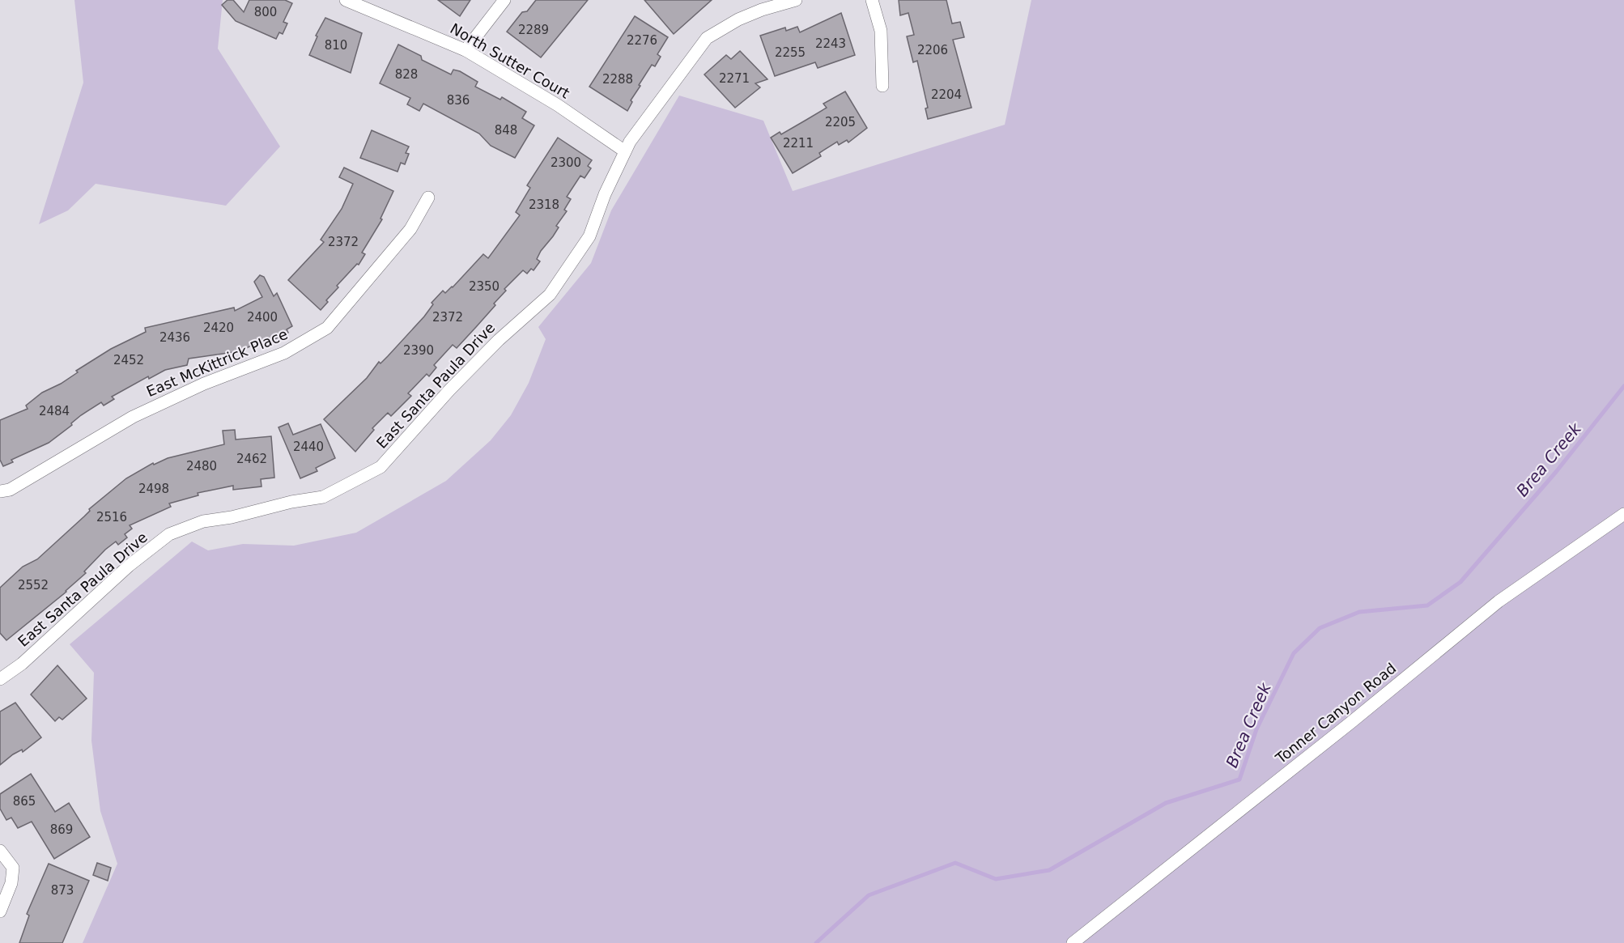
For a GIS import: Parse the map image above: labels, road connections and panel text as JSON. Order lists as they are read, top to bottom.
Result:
{
  "streets": {
    "street": [
      "North Sutter Court",
      "East McKittrick Place",
      "East Santa Paula Drive",
      "Tonner Canyon Road"
    ]
  },
  "crossings": [
    ["North Sutter Court", "East Santa Paula Drive"]
  ],
  "water": ["Brea Creek"],
  "house_numbers": [
    "800",
    "2289",
    "2276",
    "2243",
    "810",
    "2206",
    "2255",
    "828",
    "2271",
    "2288",
    "2204",
    "836",
    "2205",
    "848",
    "2211",
    "2300",
    "2318",
    "2372",
    "2350",
    "2400",
    "2372",
    "2420",
    "2436",
    "2390",
    "2452",
    "2484",
    "2440",
    "2462",
    "2480",
    "2498",
    "2516",
    "2552",
    "865",
    "869",
    "873"
  ]
}
